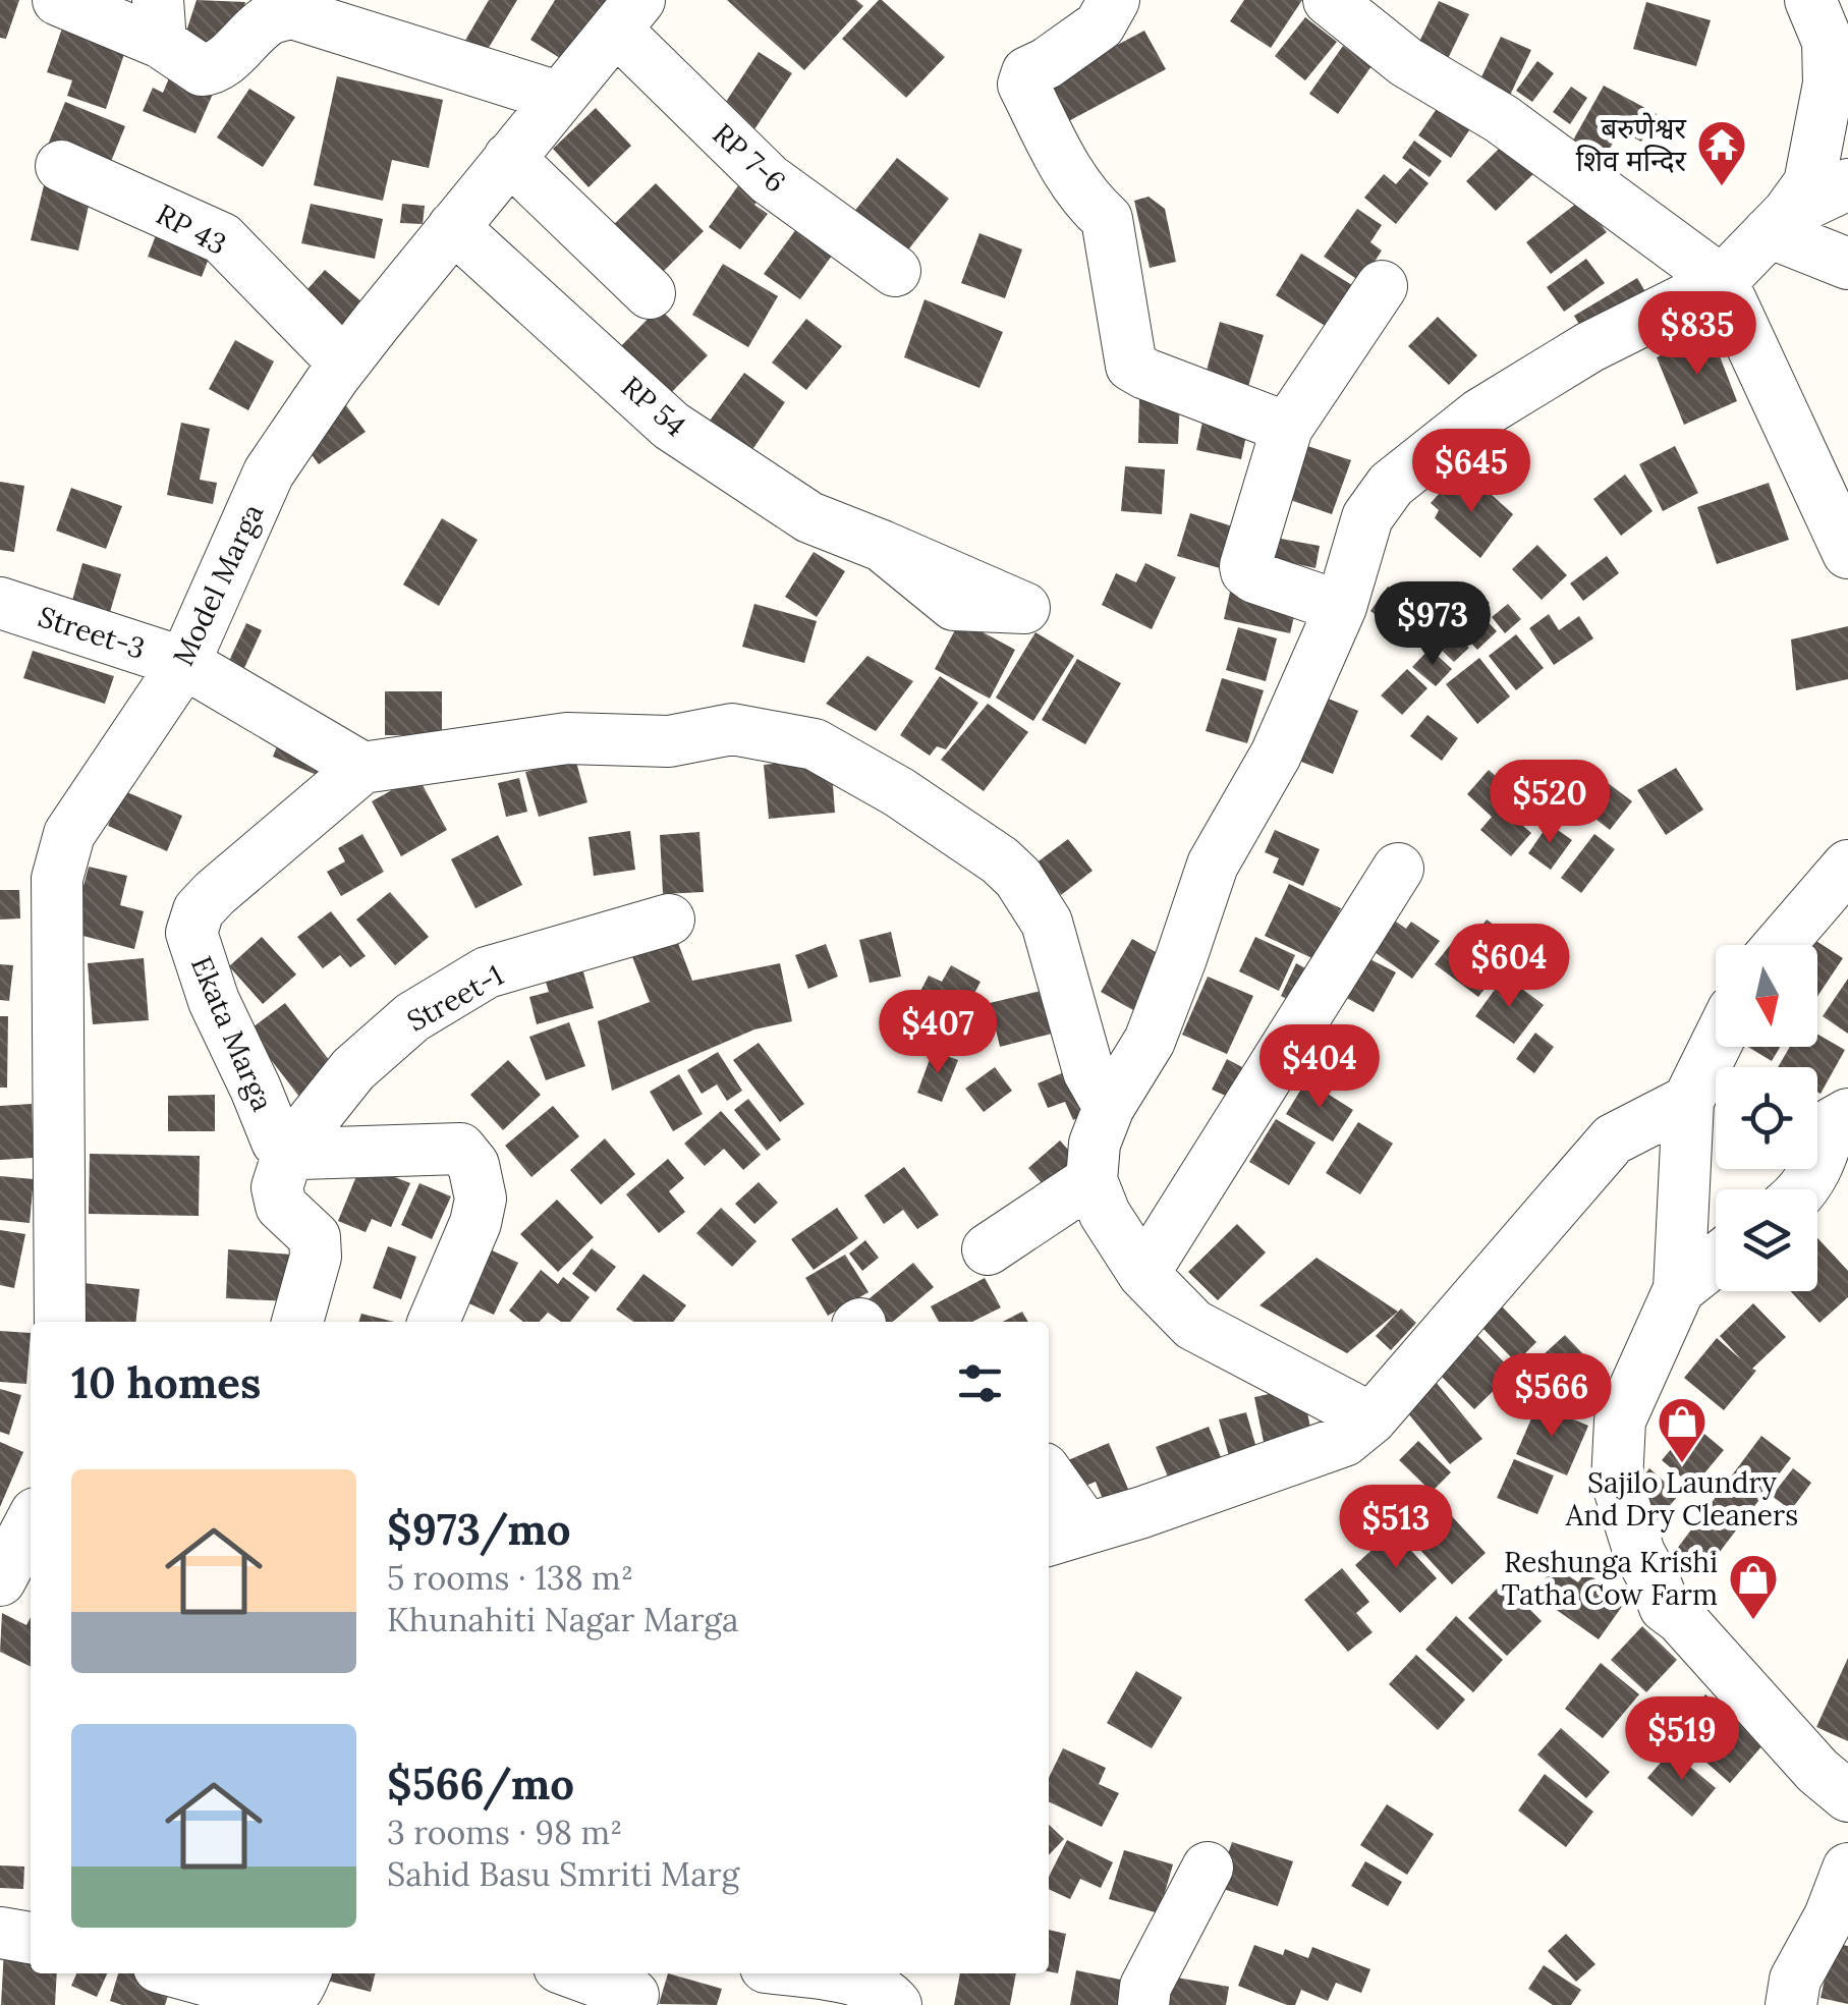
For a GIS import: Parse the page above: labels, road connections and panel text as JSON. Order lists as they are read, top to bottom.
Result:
{
  "streets": {
    "street": [
      "RP 7-6",
      "RP 43",
      "RP 54",
      "Model Marga",
      "Street-3",
      "Street-1",
      "Ekata Marga"
    ]
  },
  "crossings": [
    ["RP 7-6", "Model Marga"],
    ["RP 43", "Model Marga"],
    ["RP 54", "Model Marga"],
    ["Model Marga", "Street-3"],
    ["Street-1", "Ekata Marga"]
  ],
  "places": {
    "temple": ["बरुणेश्वर शिव मन्दिर"],
    "shop": ["Sajilo Laundry And Dry Cleaners", "Reshunga Krishi Tatha Cow Farm"]
  },
  "north": "bottom",
  "page": {
    "price": [
      "$835",
      "$645",
      "$973",
      "$520",
      "$604",
      "$407",
      "$404",
      "$566",
      "$513",
      "$519"
    ],
    "heading": "10 homes",
    "list": [
      {
        "name": "$973/mo",
        "note": "5 rooms · 138 m² · Khunahiti Nagar Marga"
      },
      {
        "name": "$566/mo",
        "note": "3 rooms · 98 m² · Sahid Basu Smriti Marg"
      }
    ]
  }
}
